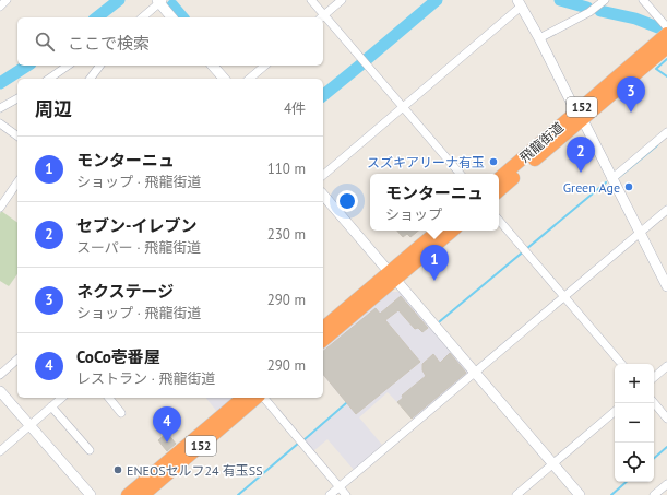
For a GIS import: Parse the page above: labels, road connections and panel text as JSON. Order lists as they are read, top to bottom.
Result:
{
  "streets": {
    "highway": ["152", "飛龍街道"]
  },
  "places": ["スズキアリーナ有玉", "Green Age", "ENEOSセルフ24 有玉SS"],
  "page": {
    "search": "ここで検索",
    "pins": [
      "3",
      "2",
      "1",
      "4"
    ],
    "heading": ["周辺", "4件"],
    "list": [
      {
        "mark": "1",
        "name": "モンターニュ",
        "note": "ショップ · 飛龍街道",
        "value": "110 m"
      },
      {
        "mark": "2",
        "name": "セブン-イレブン",
        "note": "スーパー · 飛龍街道",
        "value": "230 m"
      },
      {
        "mark": "3",
        "name": "ネクステージ",
        "note": "ショップ · 飛龍街道",
        "value": "290 m"
      },
      {
        "mark": "4",
        "name": "CoCo壱番屋",
        "note": "レストラン · 飛龍街道",
        "value": "290 m"
      }
    ],
    "popup": ["モンターニュ", "ショップ"],
    "map_buttons": ["+", "−"]
  }
}
